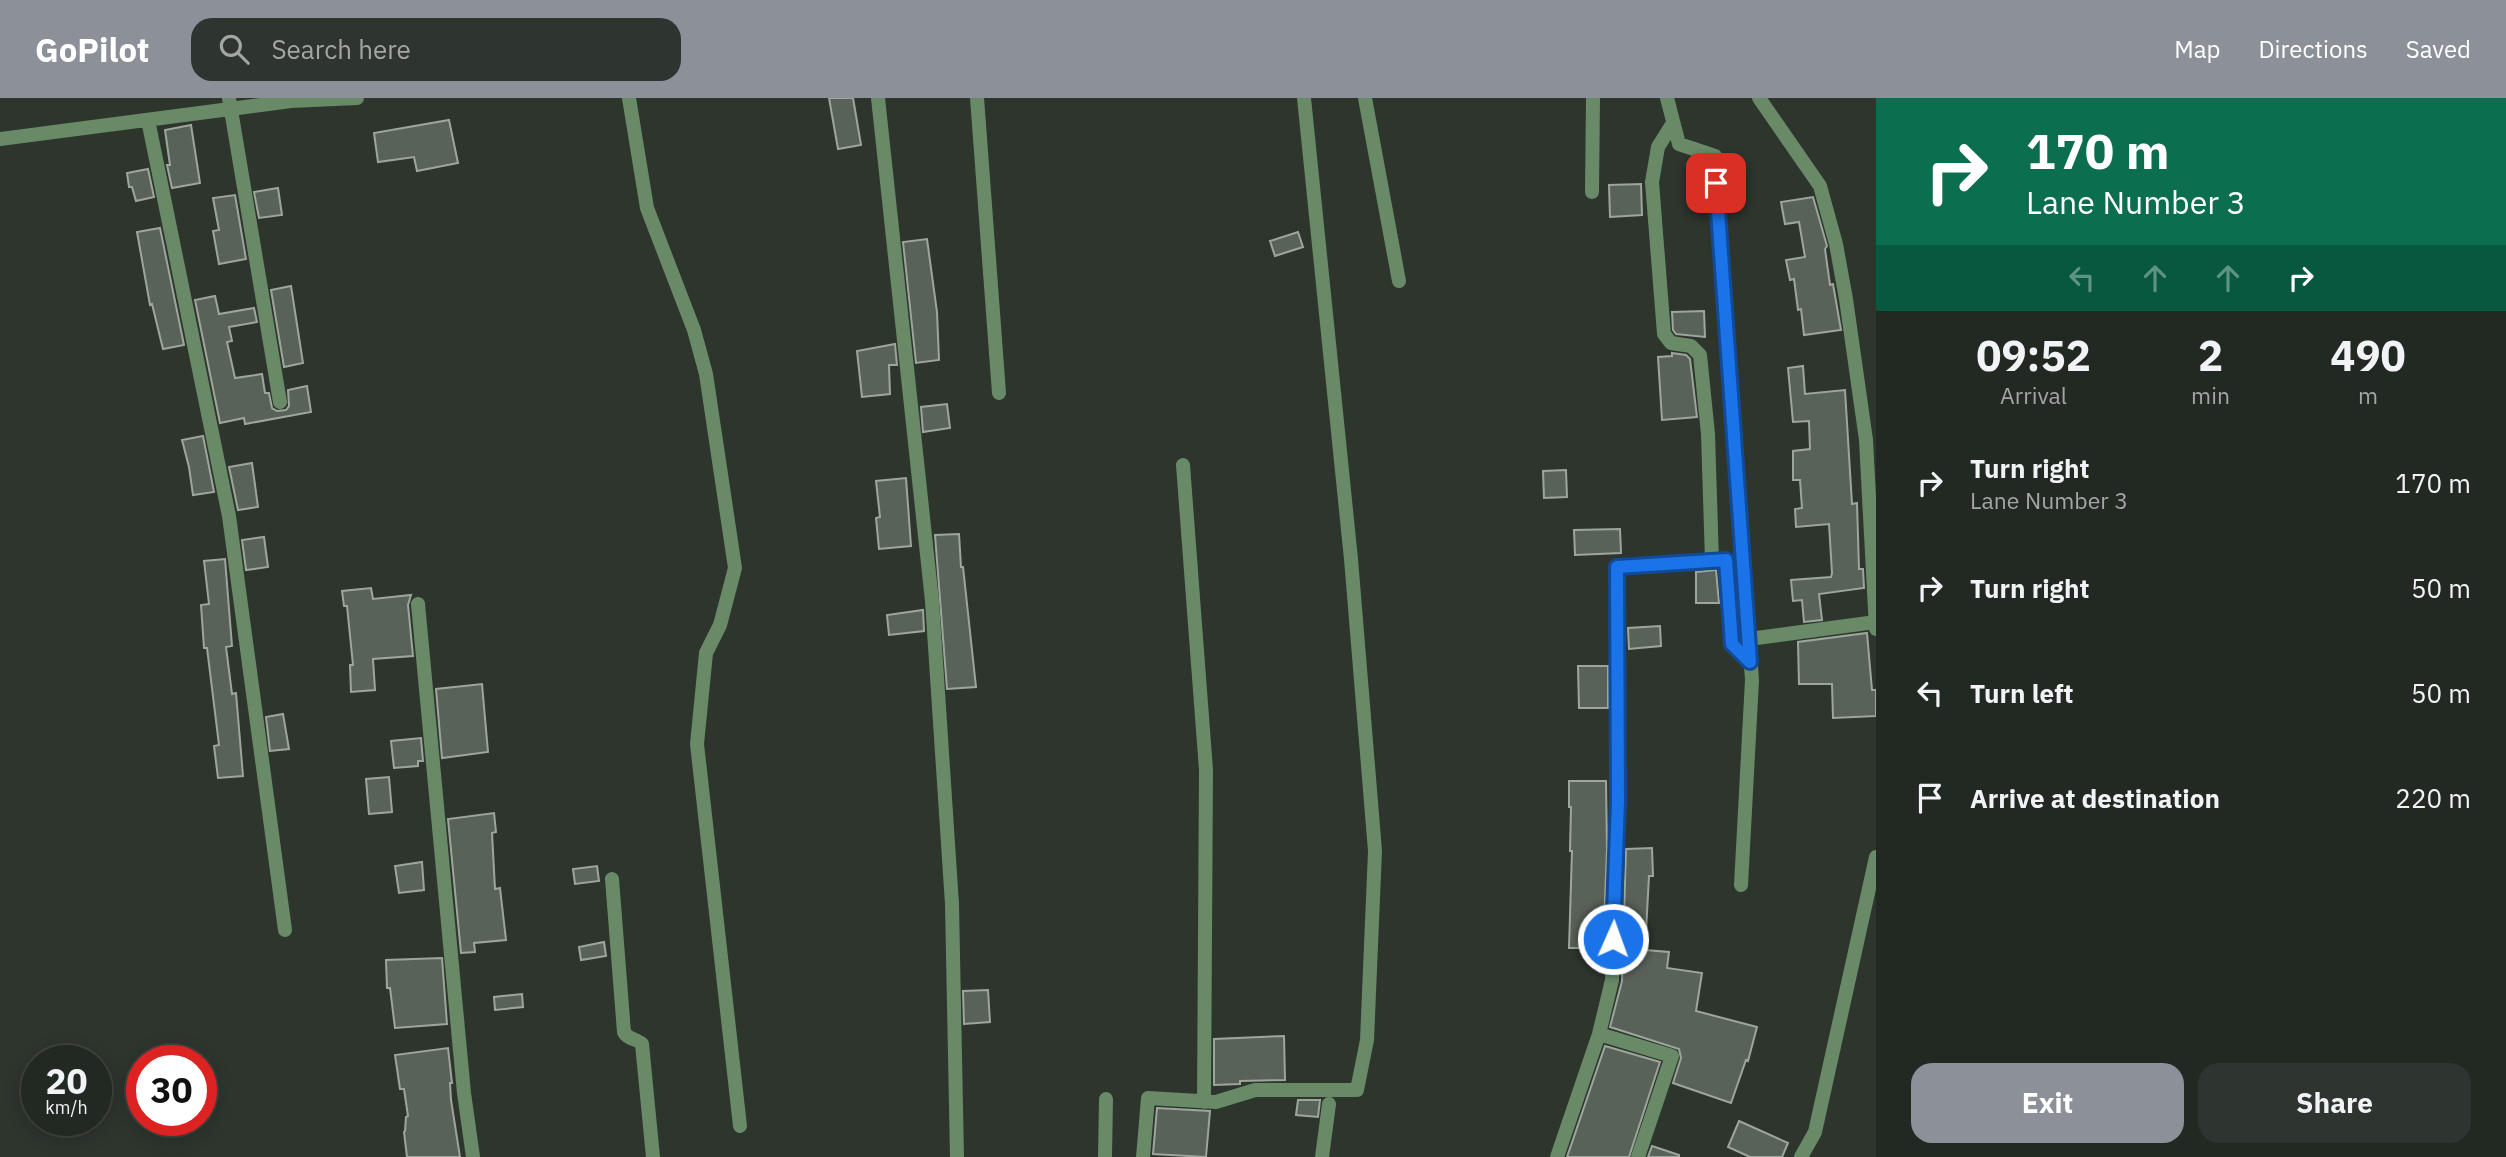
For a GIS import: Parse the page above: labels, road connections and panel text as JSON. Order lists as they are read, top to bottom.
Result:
{
  "page": {
    "header": "GoPilot",
    "search": "Search here",
    "nav": ["Map", "Directions", "Saved"],
    "turn": ["170 m", "Lane Number 3"],
    "eta": [
      "09:52",
      "Arrival",
      "2",
      "min",
      "490",
      "m"
    ],
    "list": [
      {
        "name": "Turn right",
        "note": "Lane Number 3",
        "value": "170 m"
      },
      {
        "name": "Turn right",
        "value": "50 m"
      },
      {
        "name": "Turn left",
        "value": "50 m"
      },
      {
        "name": "Arrive at destination",
        "value": "220 m"
      }
    ],
    "speed": "20 km/h",
    "limit": "30",
    "buttons": ["Exit", "Share"]
  }
}
